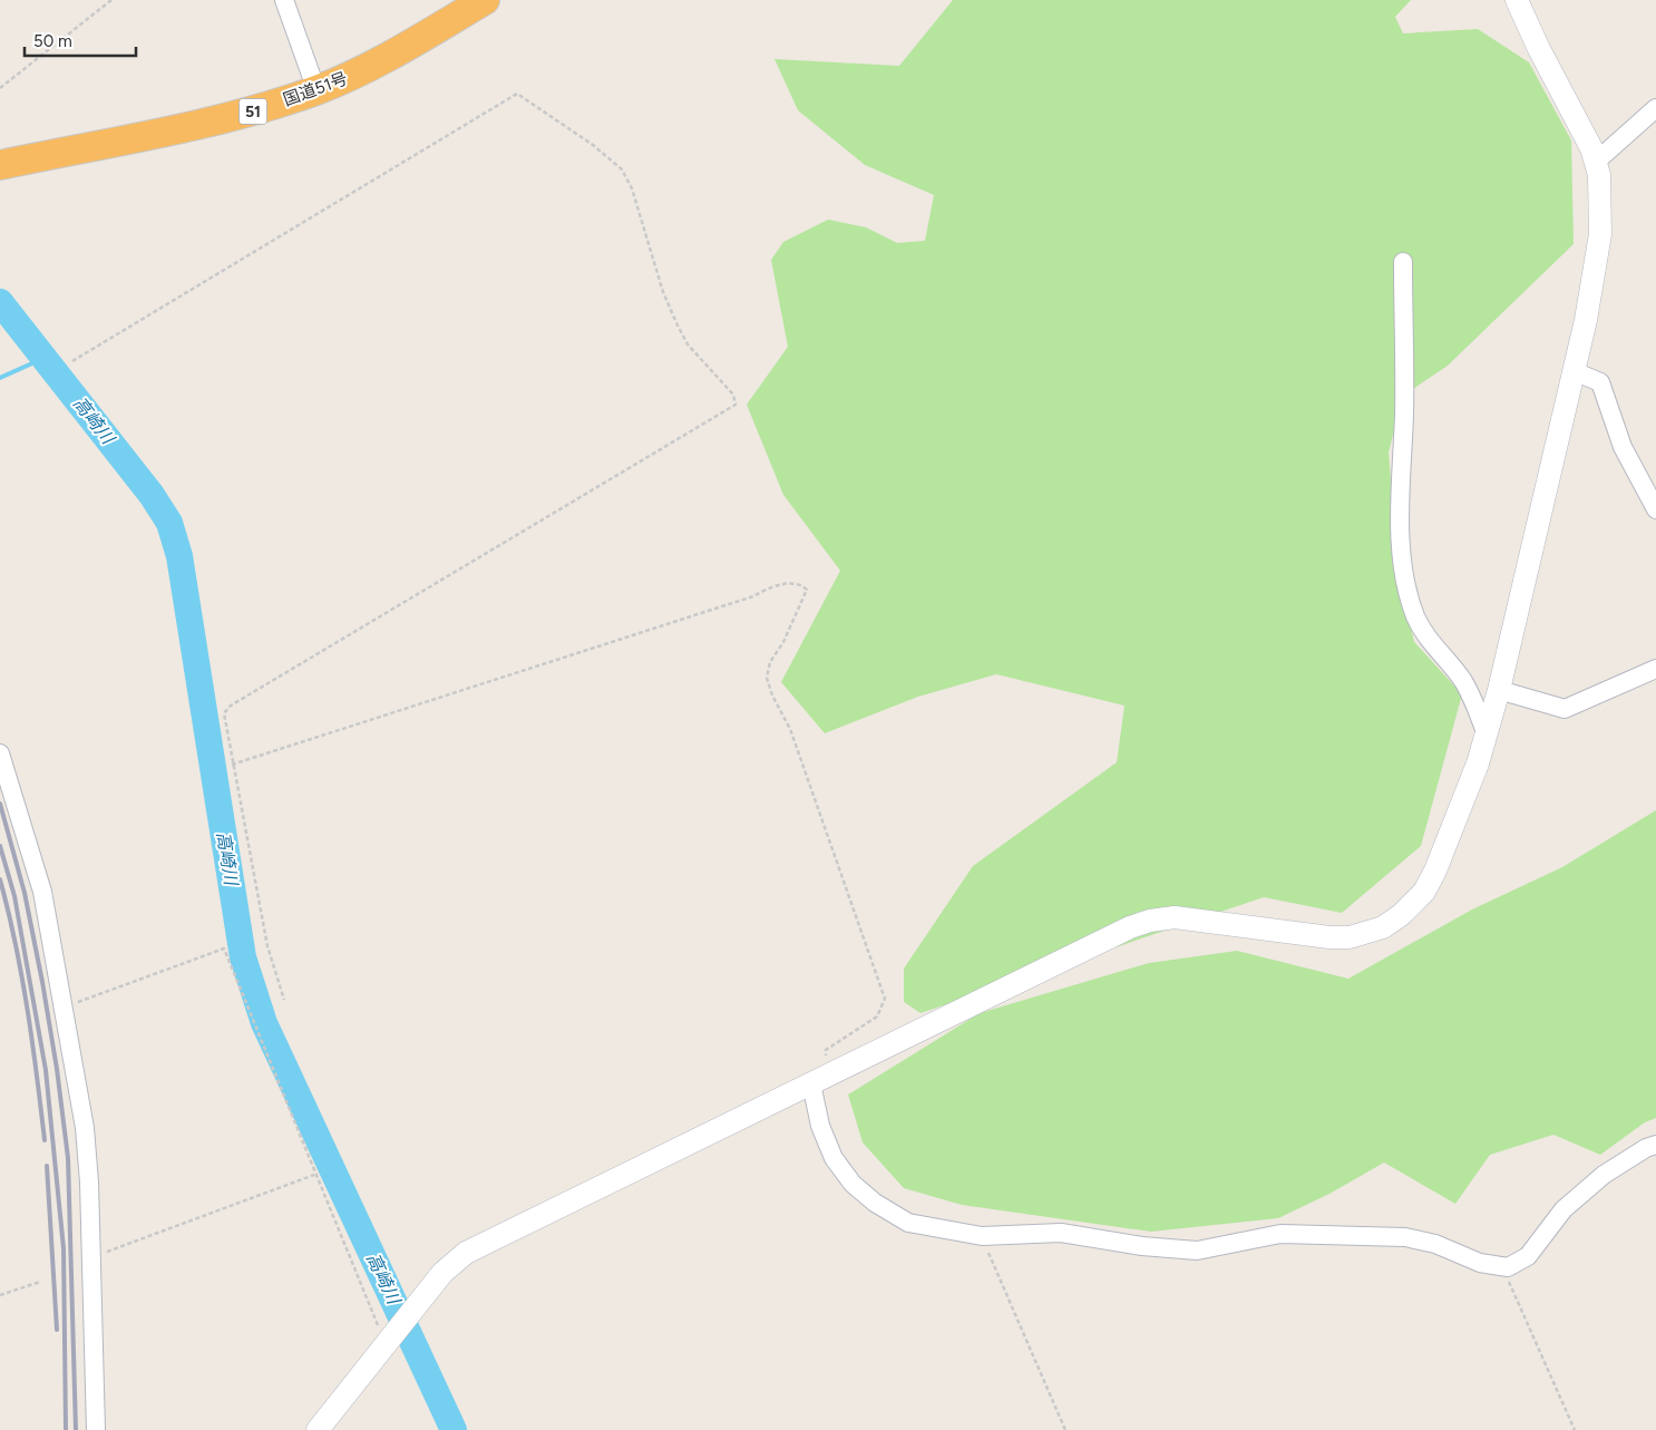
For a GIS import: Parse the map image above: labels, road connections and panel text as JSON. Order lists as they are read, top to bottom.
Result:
{
  "streets": {
    "highway": ["国道51号", "51"]
  },
  "water": ["高崎川"],
  "scale_bar": "50 m"
}
